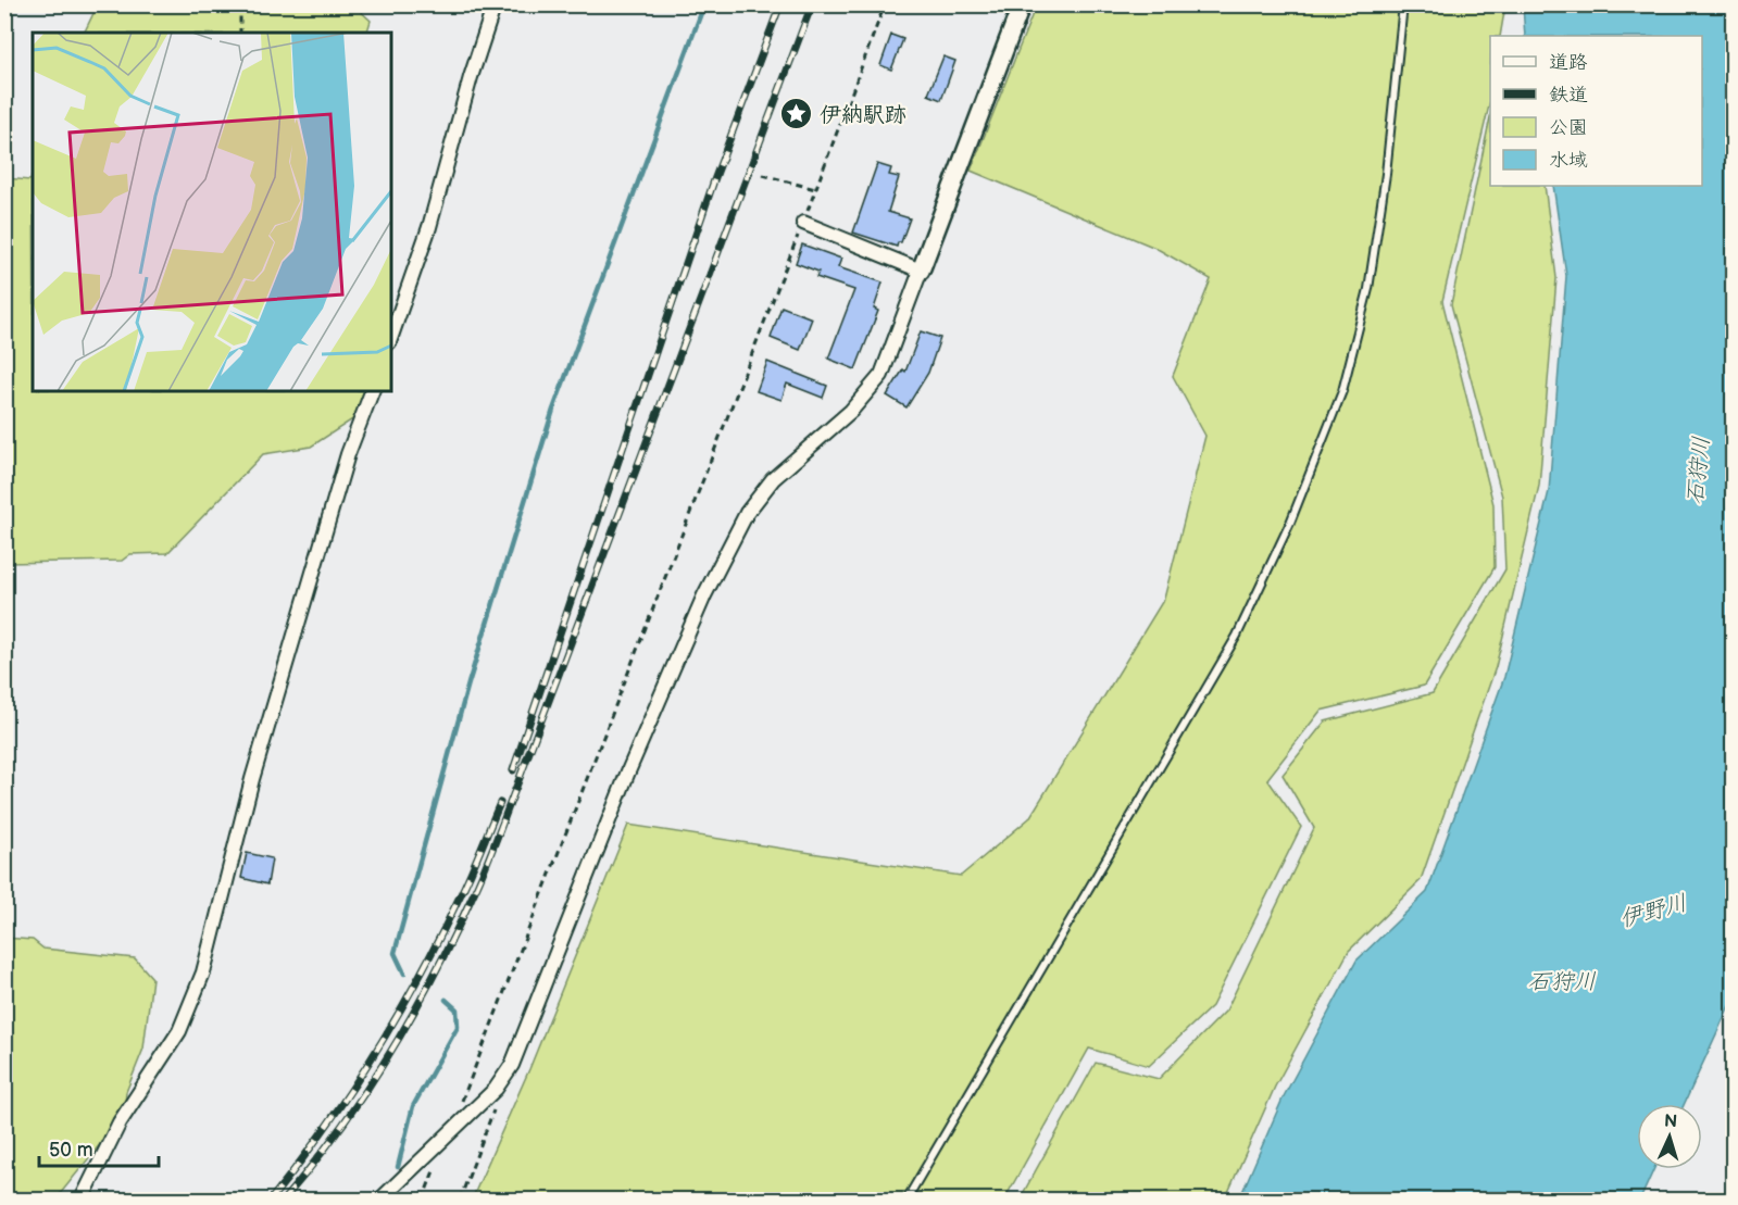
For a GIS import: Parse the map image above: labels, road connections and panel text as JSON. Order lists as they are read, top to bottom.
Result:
{
  "water": ["石狩川", "伊野川"],
  "places": {
    "place": ["伊納駅跡"]
  },
  "legend": [
    "道路",
    "鉄道",
    "公園",
    "水域"
  ],
  "scale_bar": "50 m",
  "north": "top"
}
